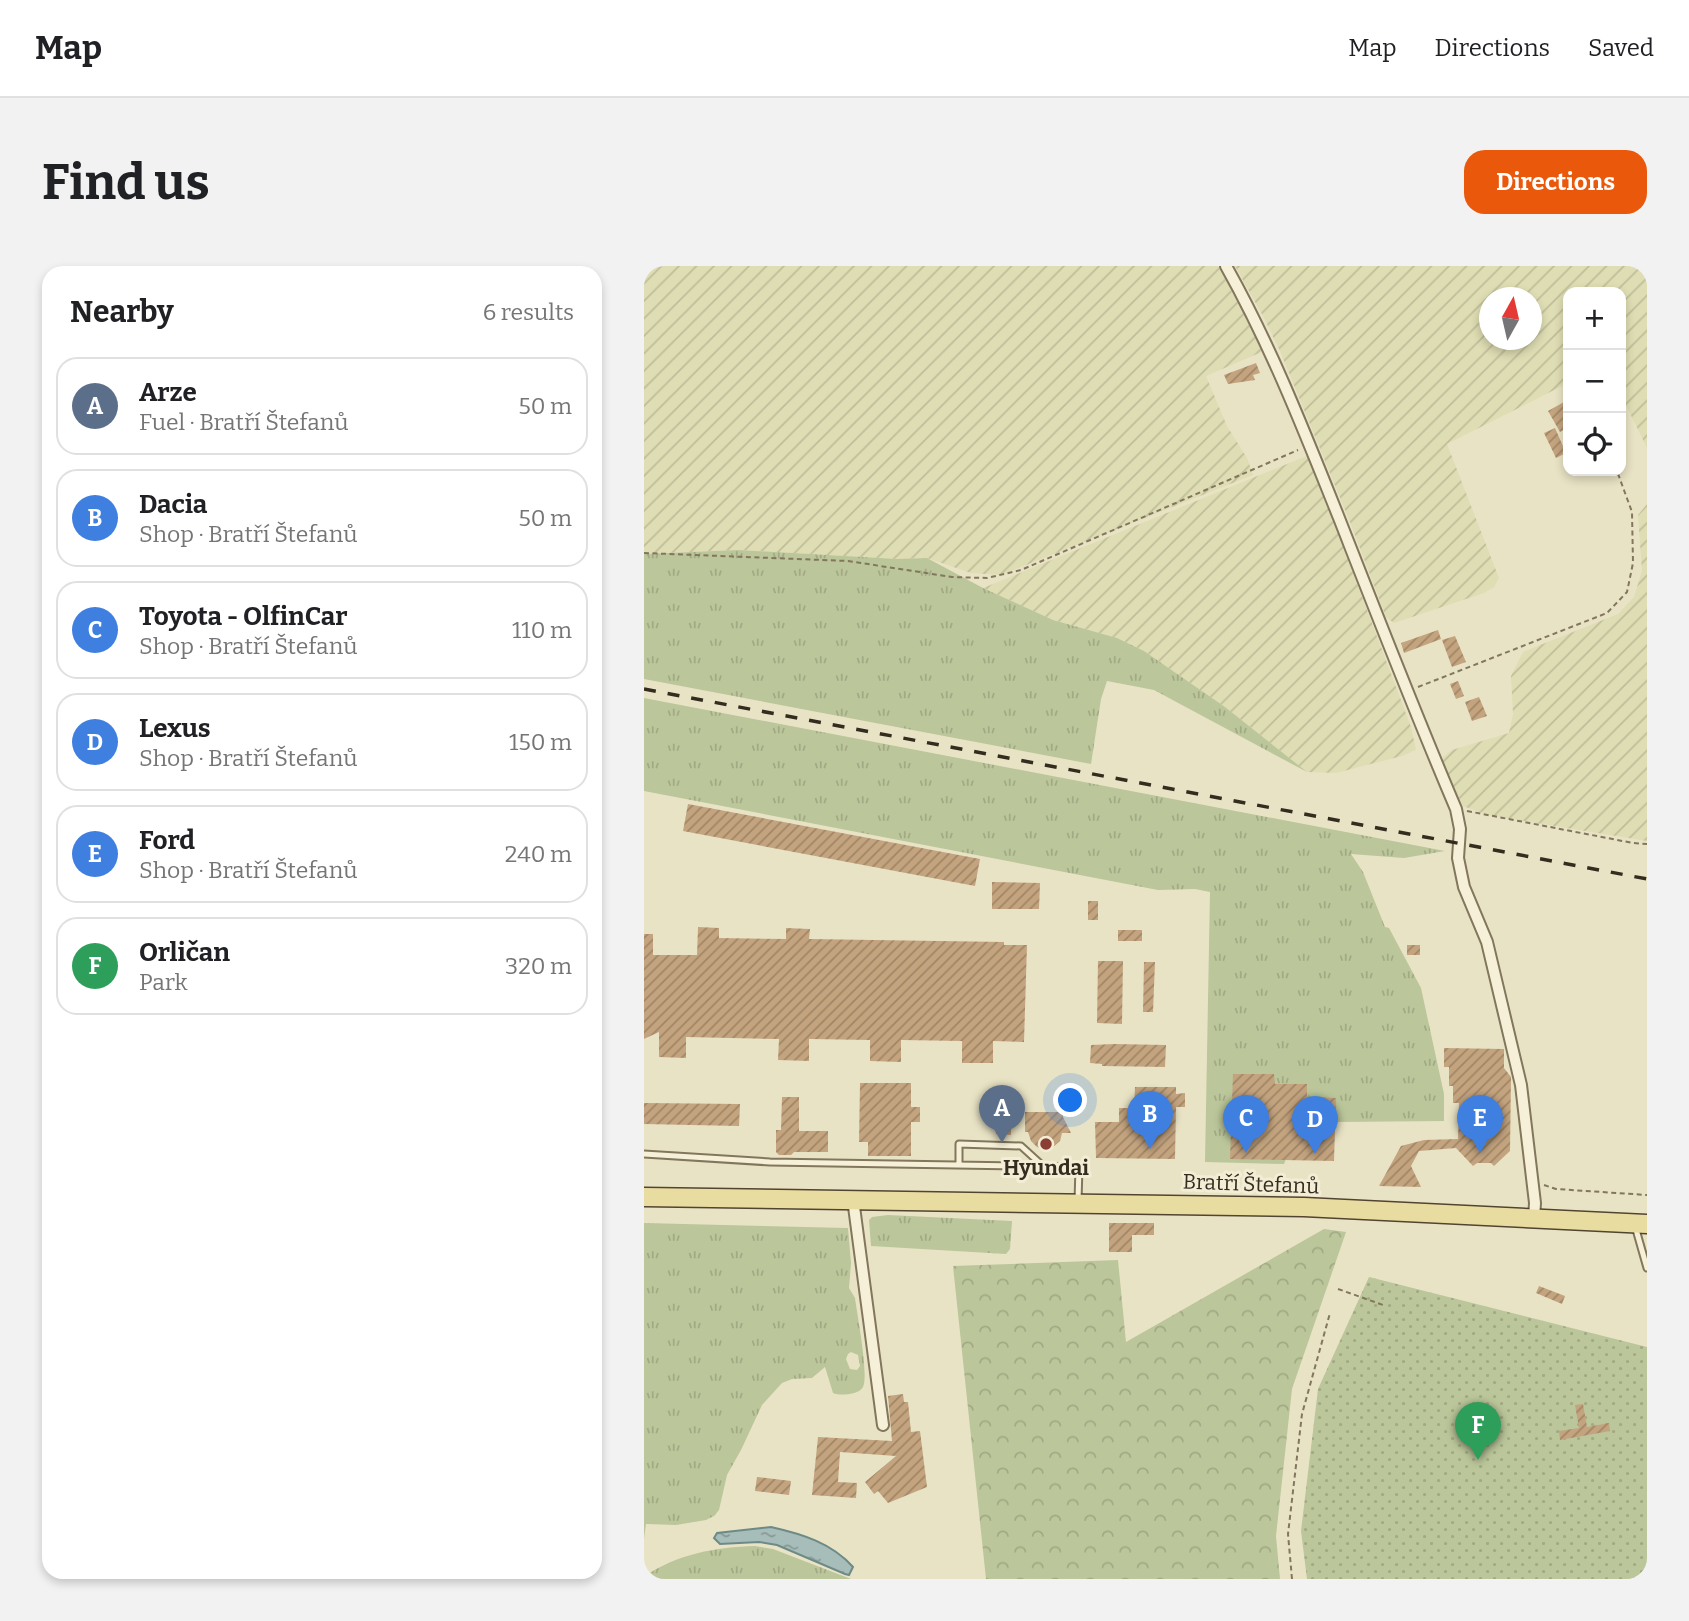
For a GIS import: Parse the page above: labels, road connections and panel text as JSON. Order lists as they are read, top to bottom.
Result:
{
  "streets": {
    "main road": ["Bratří Štefanů"]
  },
  "places": ["Hyundai"],
  "north": "top",
  "page": {
    "header": "Map",
    "nav": ["Map", "Directions", "Saved"],
    "buttons": "Directions",
    "title": "Find us",
    "heading": ["Nearby", "6 results"],
    "map_buttons": ["+", "−"],
    "list": [
      {
        "mark": "A",
        "name": "Arze",
        "note": "Fuel · Bratří Štefanů",
        "value": "50 m"
      },
      {
        "mark": "B",
        "name": "Dacia",
        "note": "Shop · Bratří Štefanů",
        "value": "50 m"
      },
      {
        "mark": "C",
        "name": "Toyota - OlfinCar",
        "note": "Shop · Bratří Štefanů",
        "value": "110 m"
      },
      {
        "mark": "D",
        "name": "Lexus",
        "note": "Shop · Bratří Štefanů",
        "value": "150 m"
      },
      {
        "mark": "E",
        "name": "Ford",
        "note": "Shop · Bratří Štefanů",
        "value": "240 m"
      },
      {
        "mark": "F",
        "name": "Orličan",
        "note": "Park",
        "value": "320 m"
      }
    ],
    "pins": [
      "A",
      "B",
      "C",
      "E",
      "D",
      "F"
    ]
  }
}
